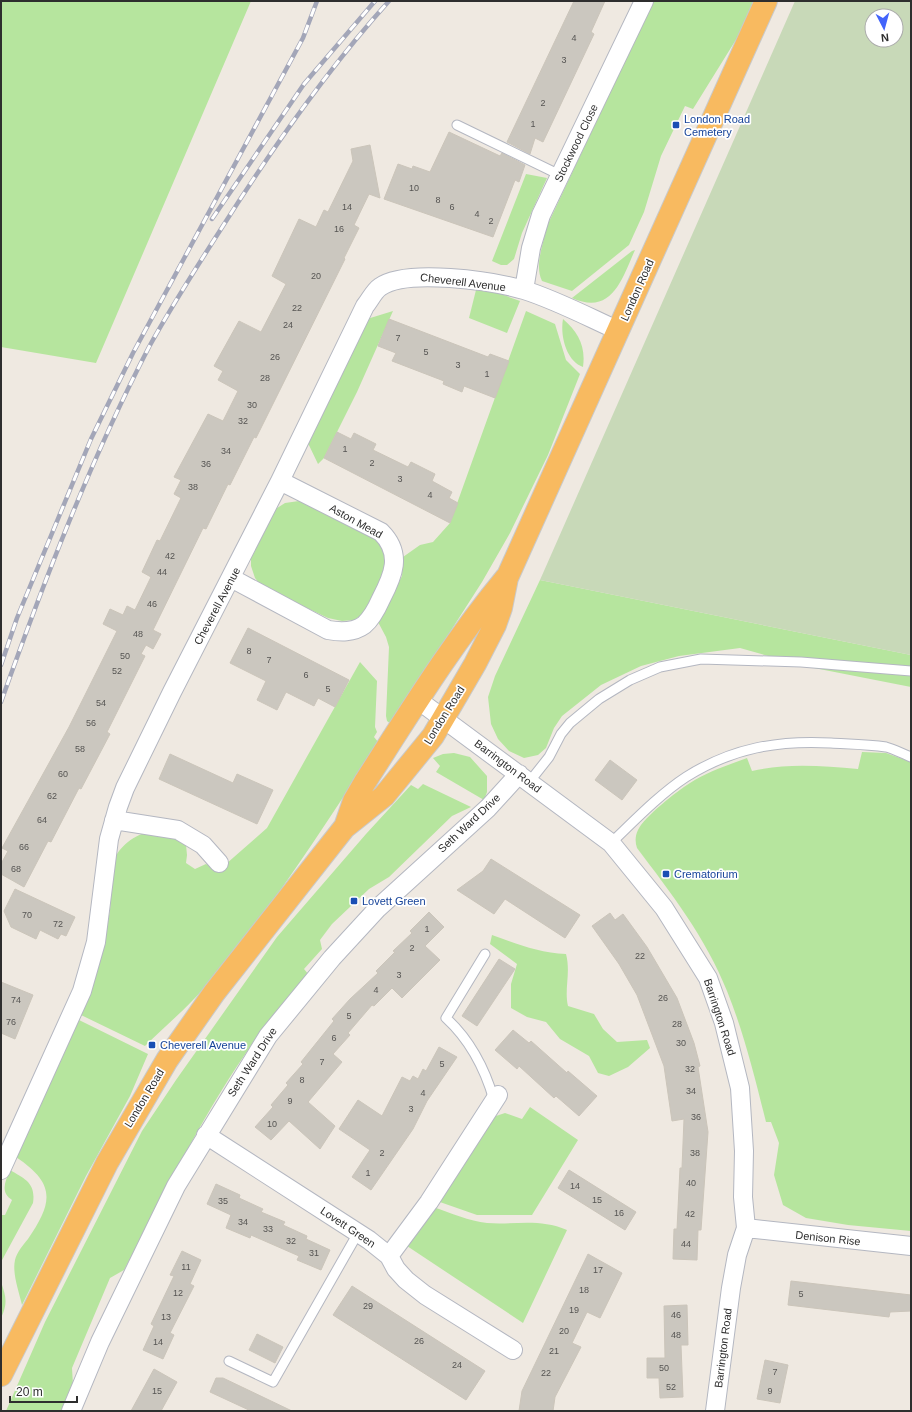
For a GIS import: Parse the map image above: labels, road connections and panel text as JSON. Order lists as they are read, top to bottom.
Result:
{
  "streets": {
    "highway": ["London Road"],
    "street": [
      "Stockwood Close",
      "Cheverell Avenue",
      "Aston Mead",
      "Barrington Road",
      "Seth Ward Drive",
      "Lovett Green",
      "Denison Rise"
    ]
  },
  "crossings": [
    ["Stockwood Close", "Cheverell Avenue"],
    ["Cheverell Avenue", "London Road"],
    ["Cheverell Avenue", "Aston Mead"],
    ["London Road", "Barrington Road"],
    ["Barrington Road", "Seth Ward Drive"],
    ["Barrington Road", "Denison Rise"],
    ["Seth Ward Drive", "Lovett Green"]
  ],
  "places": {
    "transit": [
      "London Road Cemetery",
      "Crematorium",
      "Lovett Green",
      "Cheverell Avenue"
    ]
  },
  "house_numbers": [
    "4",
    "3",
    "2",
    "1",
    "10",
    "8",
    "14",
    "6",
    "4",
    "2",
    "16",
    "20",
    "22",
    "24",
    "7",
    "5",
    "26",
    "3",
    "1",
    "28",
    "30",
    "32",
    "1",
    "34",
    "2",
    "36",
    "3",
    "38",
    "4",
    "42",
    "44",
    "46",
    "48",
    "8",
    "50",
    "7",
    "52",
    "6",
    "5",
    "54",
    "56",
    "58",
    "60",
    "62",
    "64",
    "66",
    "68",
    "70",
    "72",
    "1",
    "2",
    "22",
    "3",
    "4",
    "26",
    "74",
    "5",
    "76",
    "28",
    "6",
    "30",
    "7",
    "5",
    "32",
    "8",
    "34",
    "4",
    "9",
    "3",
    "36",
    "10",
    "2",
    "38",
    "1",
    "40",
    "14",
    "15",
    "35",
    "16",
    "42",
    "34",
    "33",
    "32",
    "44",
    "31",
    "11",
    "17",
    "18",
    "12",
    "5",
    "29",
    "19",
    "46",
    "13",
    "20",
    "48",
    "26",
    "14",
    "21",
    "24",
    "50",
    "7",
    "22",
    "52",
    "15",
    "9"
  ],
  "scale_bar": "20 m",
  "north": "bottom"
}
